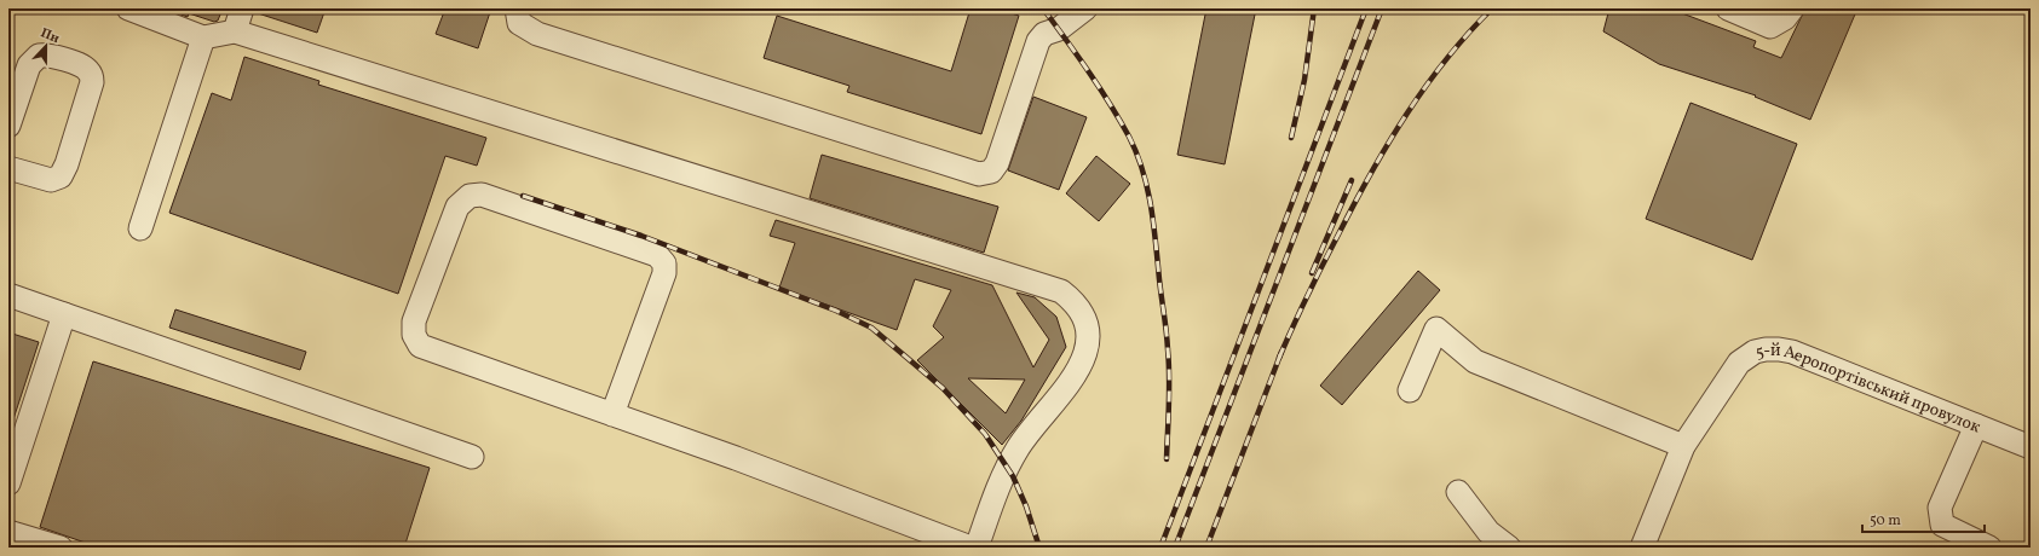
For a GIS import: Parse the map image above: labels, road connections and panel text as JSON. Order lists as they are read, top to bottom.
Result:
{
  "streets": {
    "lane": ["5-й Аеропортівський провулок"]
  },
  "scale_bar": "50 m",
  "north": "top"
}
